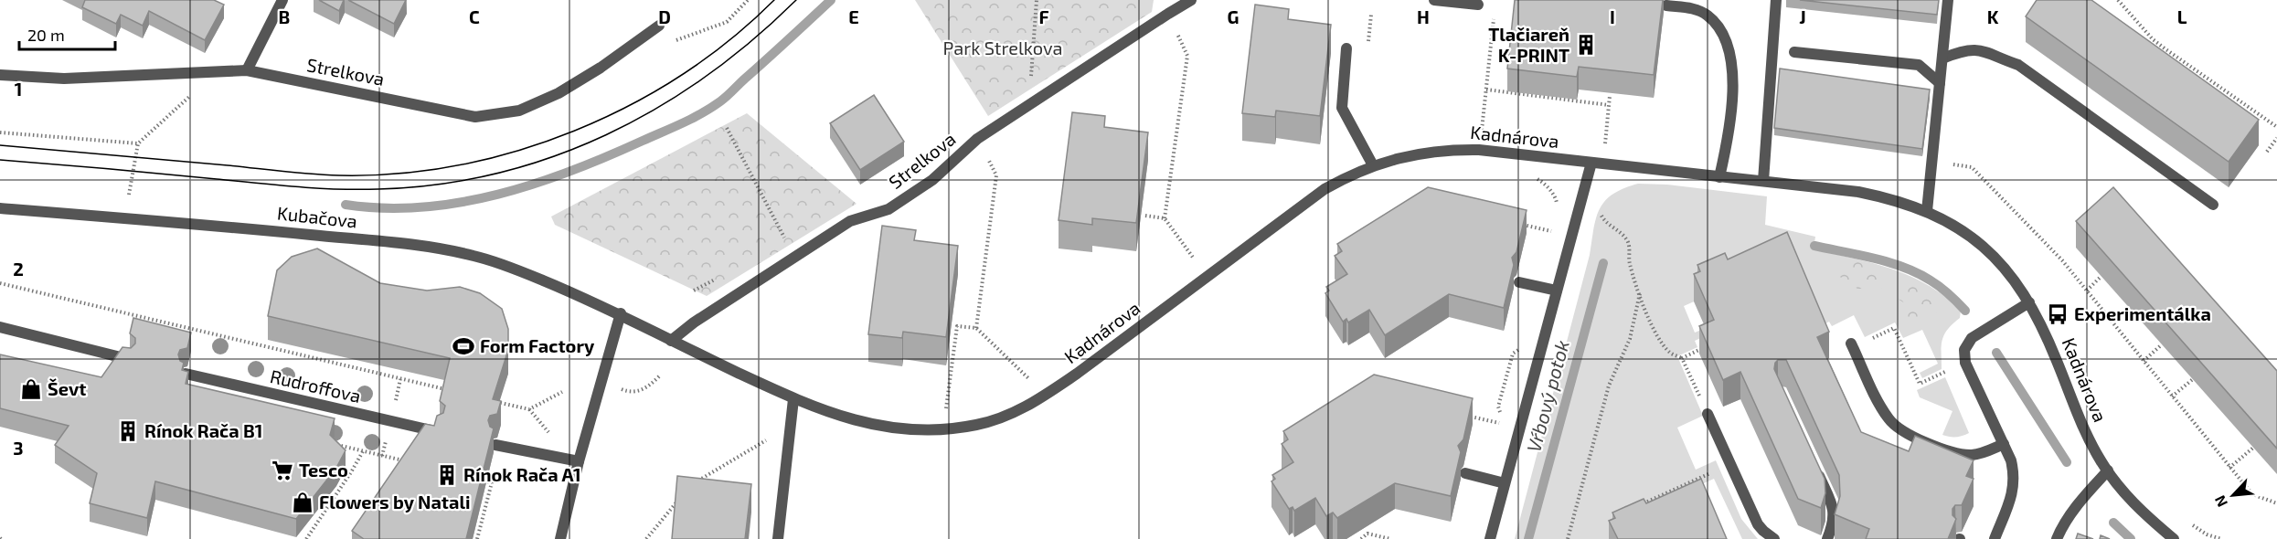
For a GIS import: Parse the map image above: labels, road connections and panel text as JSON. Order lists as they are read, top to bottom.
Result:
{
  "streets": {
    "street": [
      "Strelkova",
      "Kadnárova",
      "Kubačova",
      "Rudroffova"
    ]
  },
  "crossings": [
    ["Strelkova", "Kadnárova"],
    ["Kadnárova", "Kubačova"]
  ],
  "water": ["Vŕbový potok"],
  "parks": ["Park Strelkova"],
  "places": {
    "building": ["Tlačiareň K-PRINT", "Rínok Rača B1", "Rínok Rača A1"],
    "bus stop": ["Experimentálka"],
    "sports": ["Form Factory"],
    "shop": ["Ševt", "Flowers by Natali"],
    "supermarket": ["Tesco"]
  },
  "scale_bar": "20 m",
  "north": "bottom left",
  "grid": {
    "columns": [
      "B",
      "C",
      "D",
      "E",
      "F",
      "G",
      "H",
      "I",
      "J",
      "K",
      "L"
    ],
    "rows": ["1", "2", "3"]
  }
}
